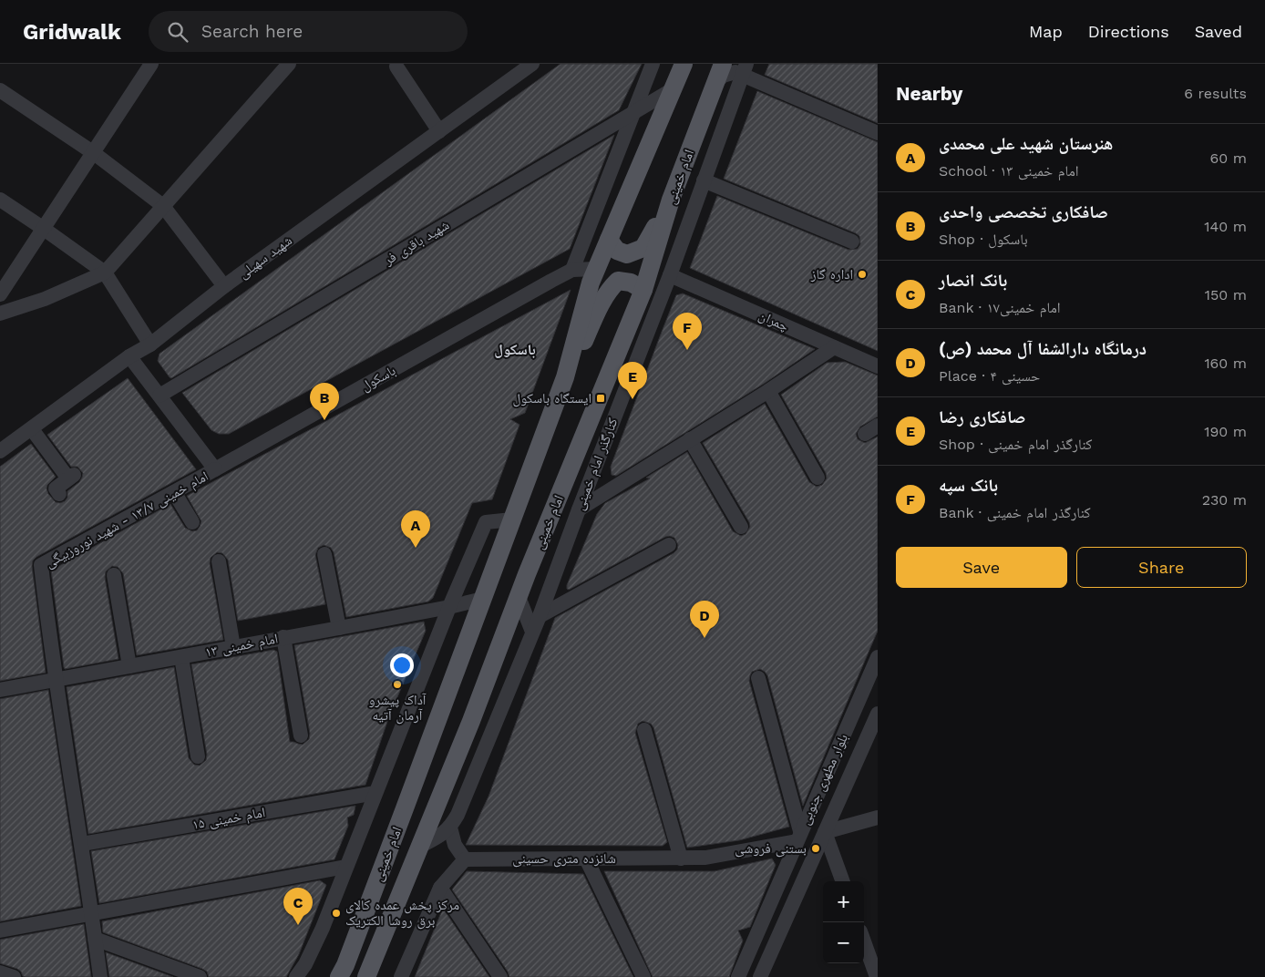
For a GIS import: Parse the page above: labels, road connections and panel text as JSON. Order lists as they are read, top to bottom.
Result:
{
  "streets": {
    "main road": ["امام خمینی"],
    "street": [
      "شهید باقری فر",
      "شهید سهیلی",
      "چمران",
      "باسکول",
      "کنارگذر امام خمینی",
      "امام خمینی ۱۳/۷ - شهید نوروزبیگی",
      "امام خمینی ۱۳",
      "بلوار مطهری جنوبی",
      "امام خمینی ۱۵",
      "شانزده متری حسینی"
    ]
  },
  "crossings": [
    ["امام خمینی", "شهید باقری فر"],
    ["امام خمینی", "باسکول"],
    ["امام خمینی", "کنارگذر امام خمینی"],
    ["امام خمینی", "امام خمینی ۱۳"],
    ["چمران", "کنارگذر امام خمینی"],
    ["باسکول", "امام خمینی ۱۳/۷ - شهید نوروزبیگی"],
    ["امام خمینی ۱۳/۷ - شهید نوروزبیگی", "امام خمینی ۱۳"],
    ["بلوار مطهری جنوبی", "شانزده متری حسینی"]
  ],
  "districts": ["باسکول"],
  "places": {
    "other": [
      "اداره گاز",
      "آداک پیشرو آرمان آتیه",
      "بستنی فروشی",
      "مرکز پخش عمده کالای برق روشا الکتریک"
    ],
    "transit": ["ایستگاه باسکول"]
  },
  "page": {
    "header": "Gridwalk",
    "search": "Search here",
    "nav": ["Map", "Directions", "Saved"],
    "heading": ["Nearby", "6 results"],
    "list": [
      {
        "mark": "A",
        "name": "هنرستان شهید علی محمدی",
        "note": "School · امام خمینی ۱۳",
        "value": "60 m"
      },
      {
        "mark": "B",
        "name": "صافکاری تخصصی واحدی",
        "note": "Shop · باسکول",
        "value": "140 m"
      },
      {
        "mark": "C",
        "name": "بانک انصار",
        "note": "Bank · امام خمینی۱۷",
        "value": "150 m"
      },
      {
        "mark": "D",
        "name": "درمانگاه دارالشفا آل محمد (ص)",
        "note": "Place · حسینی ۴",
        "value": "160 m"
      },
      {
        "mark": "E",
        "name": "صافکاری رضا",
        "note": "Shop · کنارگذر امام خمینی",
        "value": "190 m"
      },
      {
        "mark": "F",
        "name": "بانک سپه",
        "note": "Bank · کنارگذر امام خمینی",
        "value": "230 m"
      }
    ],
    "pins": [
      "F",
      "E",
      "B",
      "A",
      "D",
      "C"
    ],
    "buttons": ["Save", "Share"],
    "map_buttons": ["+", "−"]
  }
}
